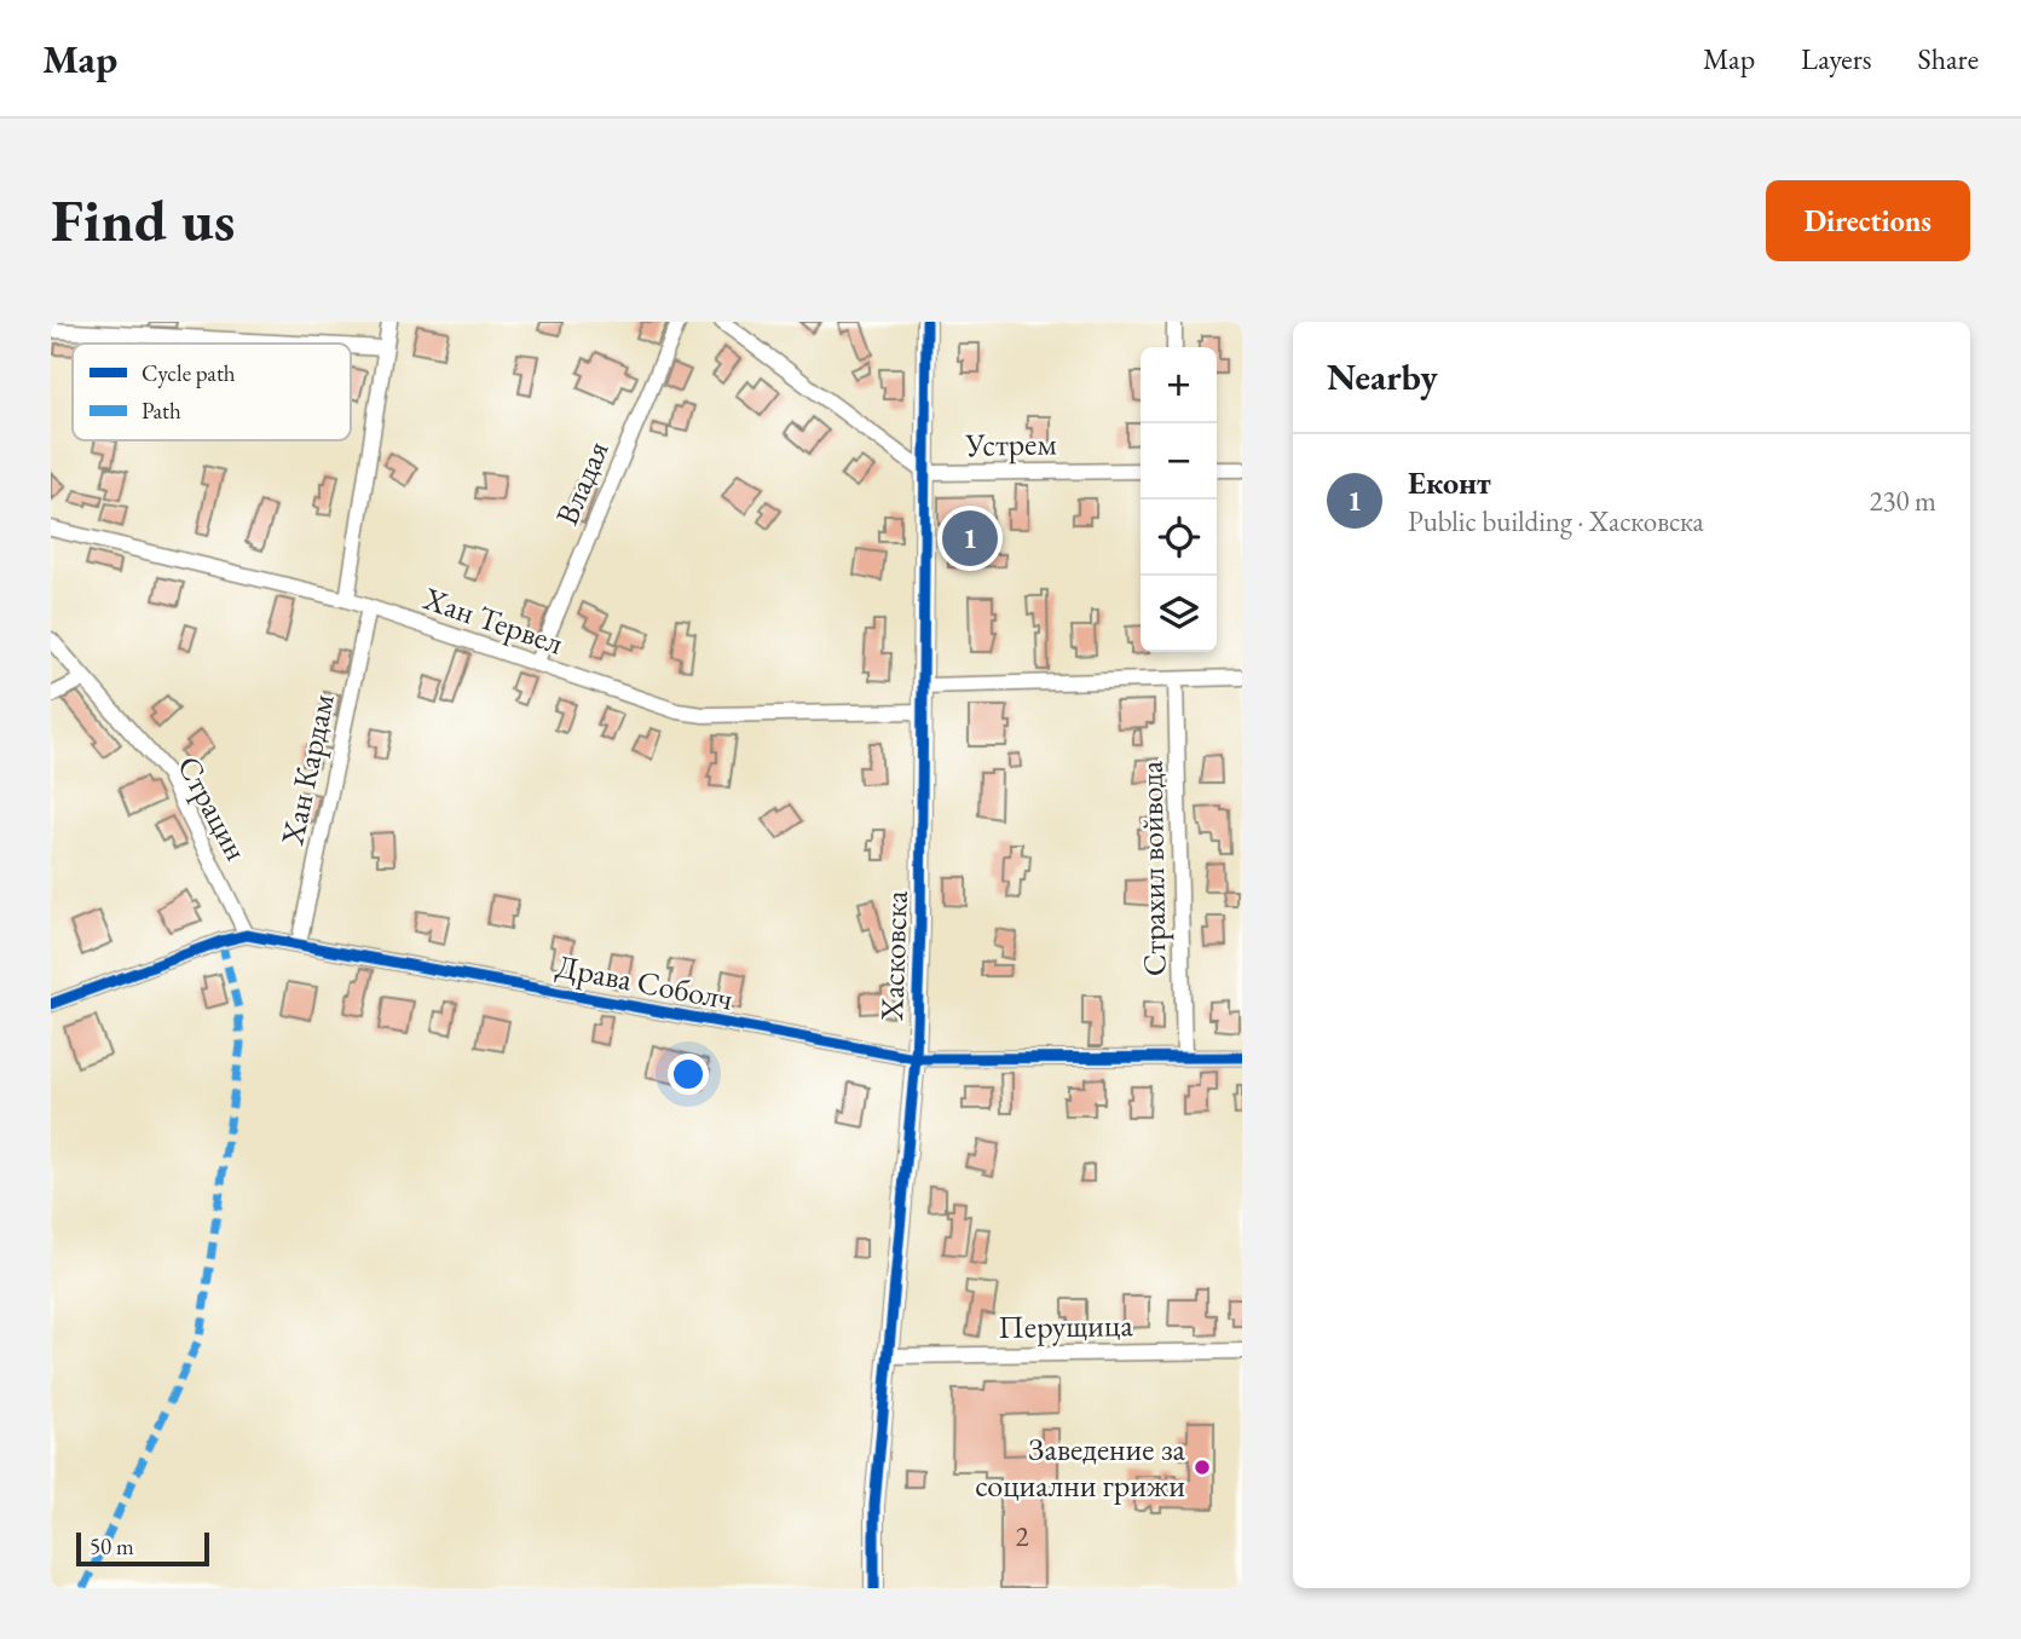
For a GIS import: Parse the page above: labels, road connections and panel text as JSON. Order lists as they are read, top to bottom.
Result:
{
  "streets": {
    "street": [
      "Устрем",
      "Владая",
      "Хан Тервел",
      "Хан Кардам",
      "Страцин",
      "Страхил войвода",
      "Хасковска",
      "Драва Соболч",
      "Перущица"
    ]
  },
  "crossings": [
    ["Устрем", "Хасковска"],
    ["Владая", "Хан Тервел"],
    ["Хан Тервел", "Хан Кардам"],
    ["Хан Тервел", "Хасковска"],
    ["Хан Кардам", "Драва Соболч"],
    ["Страцин", "Драва Соболч"],
    ["Страхил войвода", "Драва Соболч"],
    ["Хасковска", "Драва Соболч"],
    ["Хасковска", "Перущица"]
  ],
  "places": ["Заведение за социални грижи"],
  "house_numbers": ["2"],
  "legend": ["Cycle path", "Path"],
  "scale_bar": "50 m",
  "page": {
    "header": "Map",
    "nav": ["Map", "Layers", "Share"],
    "buttons": "Directions",
    "title": "Find us",
    "heading": "Nearby",
    "map_buttons": ["+", "−"],
    "list": [
      {
        "mark": "1",
        "name": "Еконт",
        "note": "Public building · Хасковска",
        "value": "230 m"
      }
    ],
    "pins": "1",
    "scale": "50 m"
  }
}
